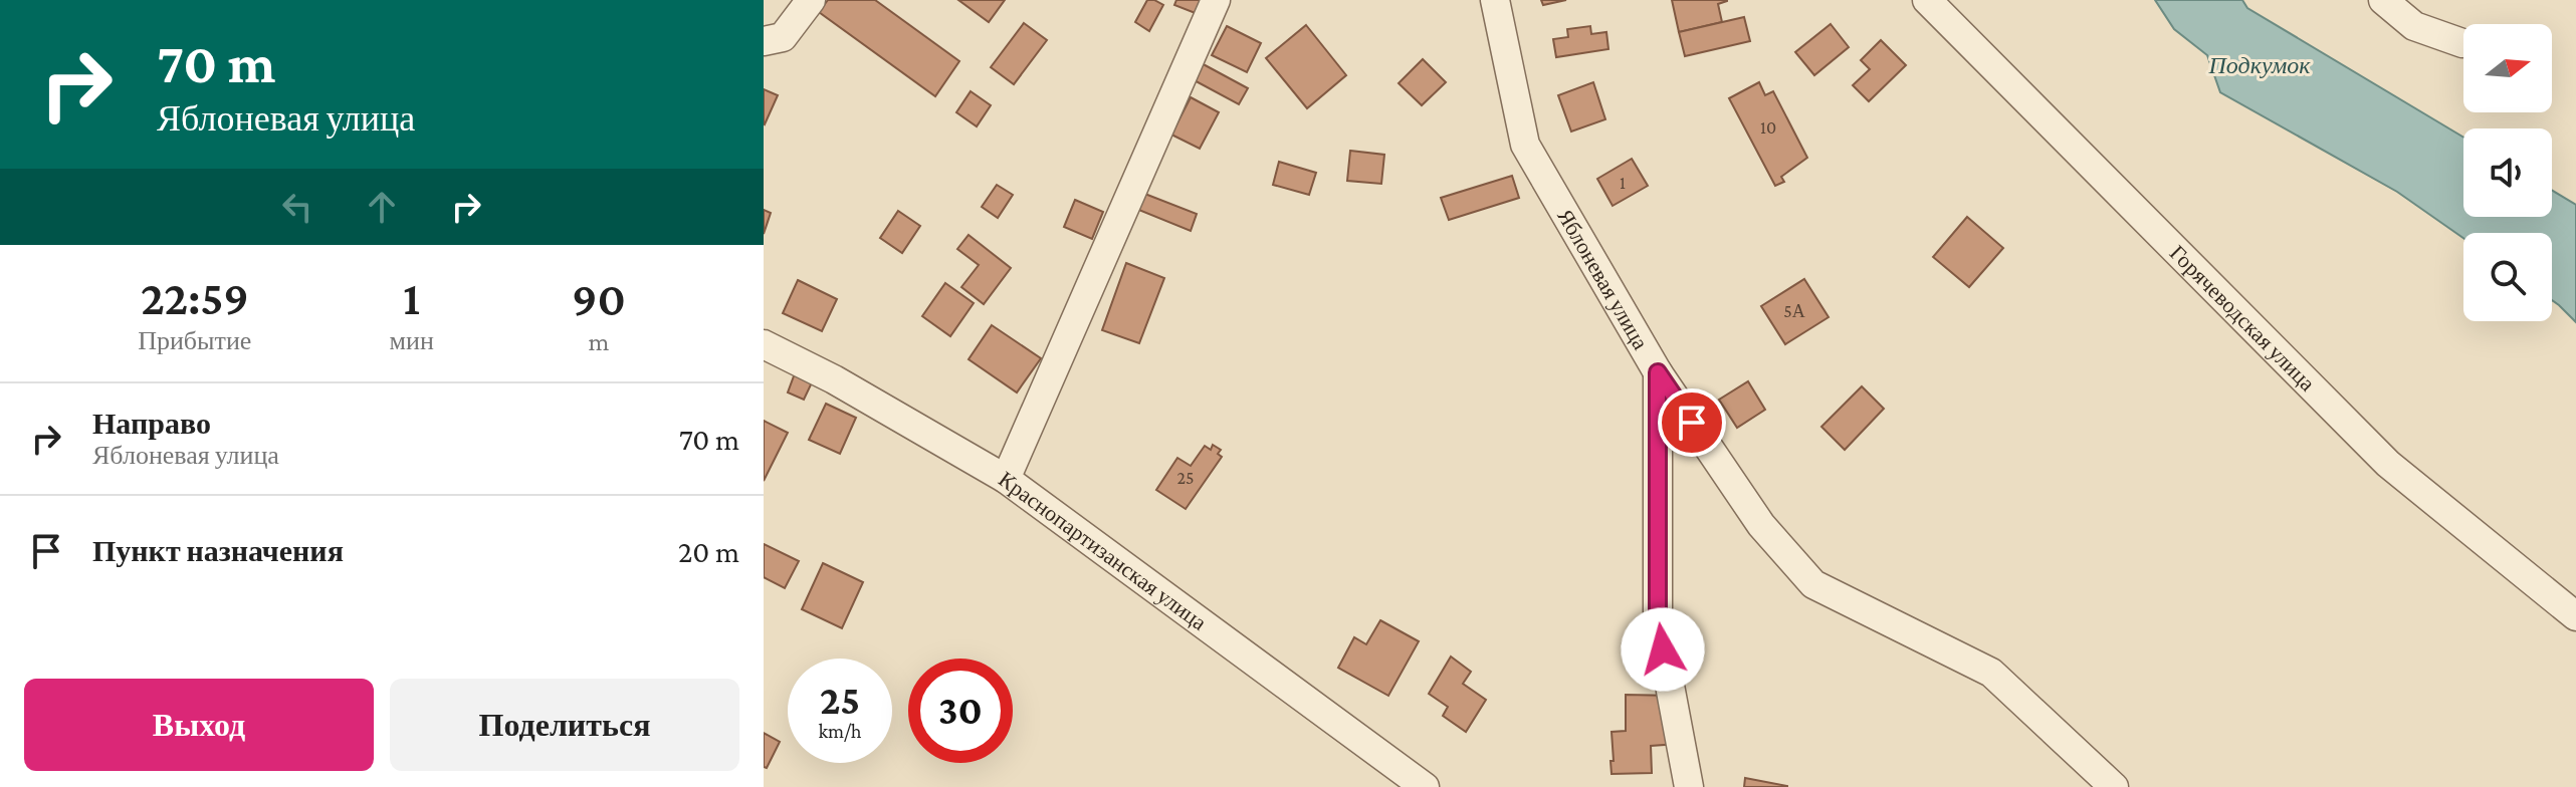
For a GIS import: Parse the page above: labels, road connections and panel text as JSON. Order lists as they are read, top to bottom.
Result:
{
  "streets": {
    "street": ["Яблоневая улица", "Горячеводская улица", "Краснопартизанская улица"]
  },
  "water": ["Подкумок"],
  "house_numbers": [
    "10",
    "1",
    "5А",
    "25"
  ],
  "north": "right",
  "page": {
    "turn": ["70 m", "Яблоневая улица"],
    "eta": [
      "22:59",
      "Прибытие",
      "1",
      "мин",
      "90",
      "m"
    ],
    "list": [
      {
        "name": "Направо",
        "note": "Яблоневая улица",
        "value": "70 m"
      },
      {
        "name": "Пункт назначения",
        "value": "20 m"
      }
    ],
    "speed": "25 km/h",
    "limit": "30",
    "buttons": ["Выход", "Поделиться"]
  }
}
